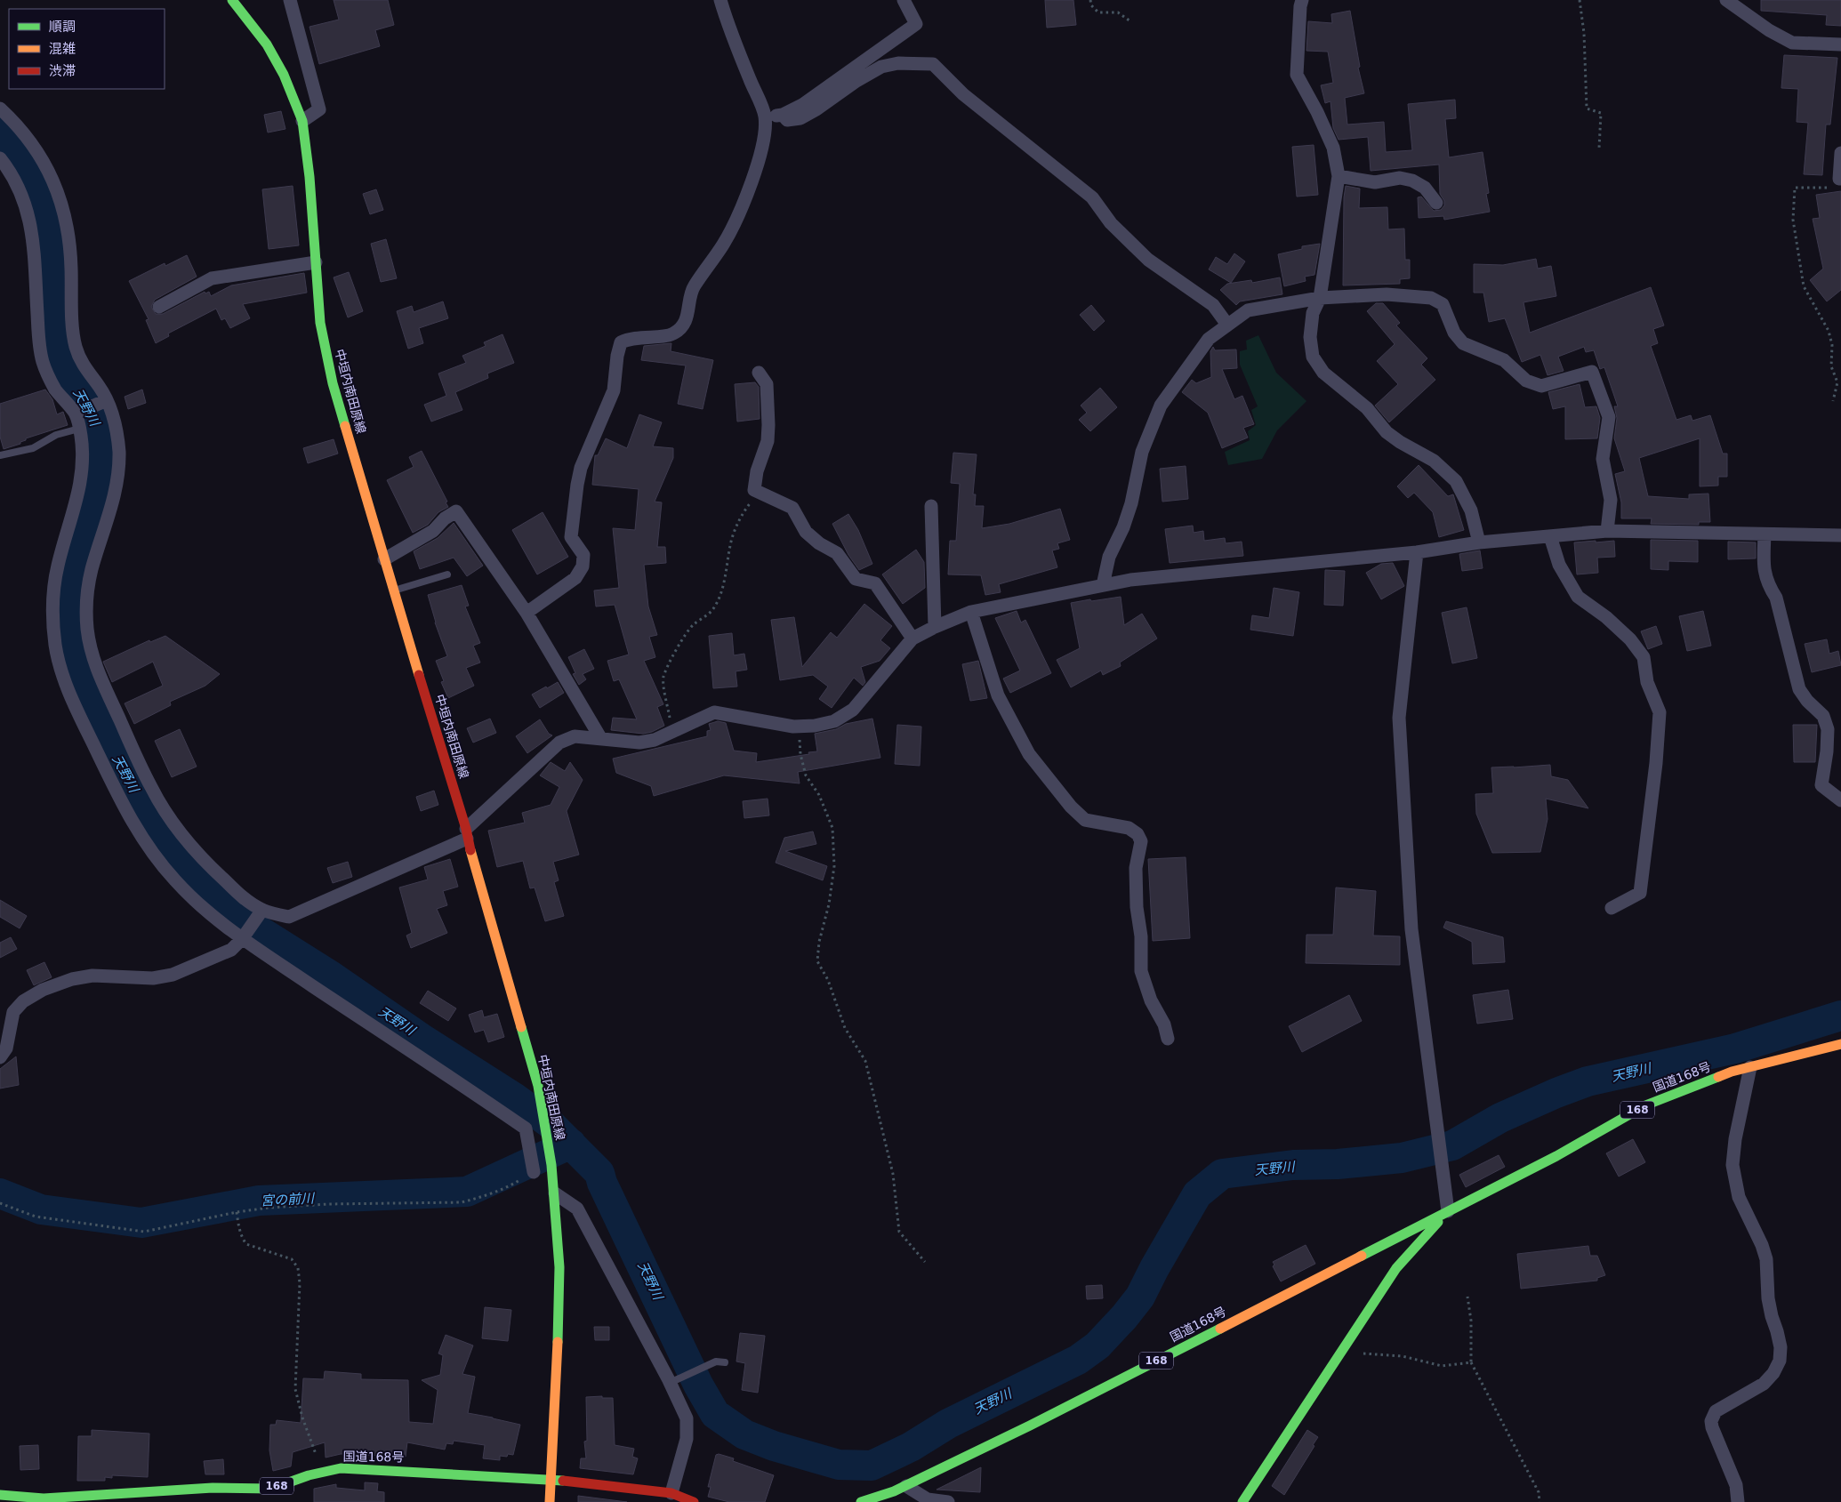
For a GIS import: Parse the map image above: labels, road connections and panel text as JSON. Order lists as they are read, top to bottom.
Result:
{
  "streets": {
    "main road": ["中垣内南田原線", "国道168号", "168"]
  },
  "crossings": [
    ["中垣内南田原線", "国道168号"]
  ],
  "water": ["天野川", "宮の前川"],
  "legend": ["順調", "混雑", "渋滞"]
}
